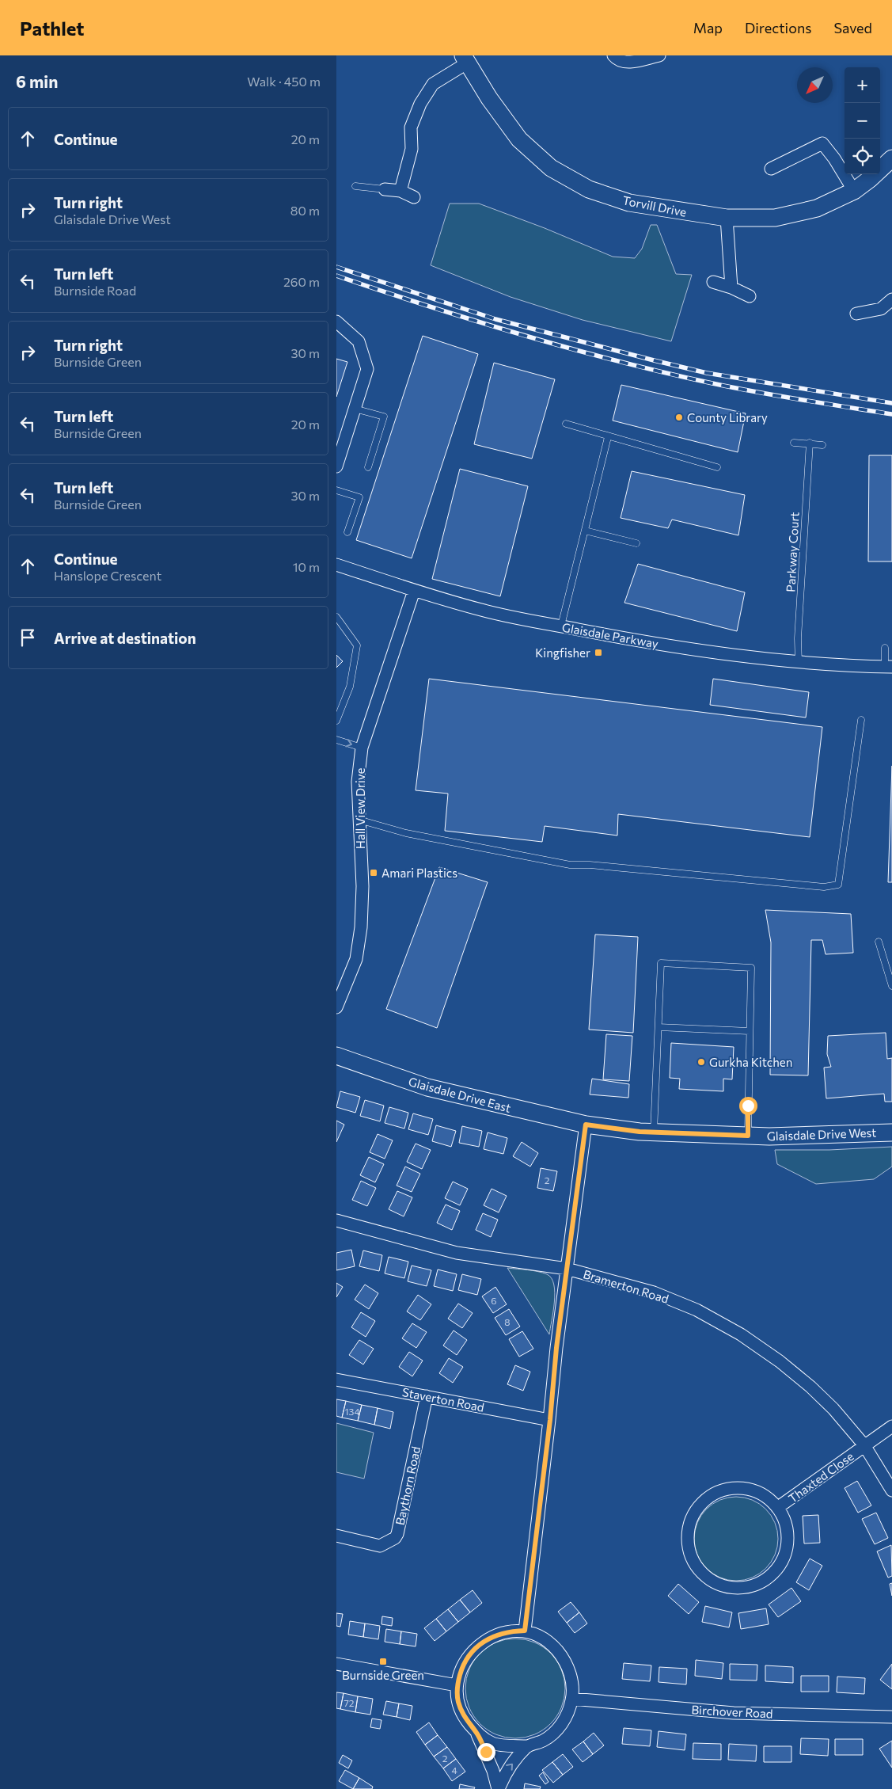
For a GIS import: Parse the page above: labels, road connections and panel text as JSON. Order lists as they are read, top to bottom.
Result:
{
  "streets": {
    "street": [
      "Torvill Drive",
      "Glaisdale Parkway",
      "Hall View Drive",
      "Glaisdale Drive East",
      "Glaisdale Drive West",
      "Bramerton Road",
      "Staverton Road",
      "Thaxted Close",
      "Baythorn Road",
      "Birchover Road"
    ],
    "lane": ["Parkway Court"]
  },
  "crossings": [
    ["Parkway Court", "Glaisdale Parkway"],
    ["Glaisdale Parkway", "Hall View Drive"],
    ["Glaisdale Drive East", "Glaisdale Drive West"],
    ["Bramerton Road", "Thaxted Close"],
    ["Staverton Road", "Baythorn Road"]
  ],
  "places": {
    "other": ["County Library", "Gurkha Kitchen"],
    "transit": ["Kingfisher", "Amari Plastics", "Burnside Green"]
  },
  "house_numbers": [
    "2",
    "6",
    "8",
    "134",
    "72",
    "2",
    "4"
  ],
  "north": "bottom left",
  "page": {
    "header": "Pathlet",
    "nav": ["Map", "Directions", "Saved"],
    "heading": ["6 min", "Walk · 450 m"],
    "map_buttons": ["+", "−"],
    "list": [
      ["Continue", "20 m"],
      ["Turn right", "Glaisdale Drive West", "80 m"],
      ["Turn left", "Burnside Road", "260 m"],
      ["Turn right", "Burnside Green", "30 m"],
      ["Turn left", "Burnside Green", "20 m"],
      ["Turn left", "Burnside Green", "30 m"],
      ["Continue", "Hanslope Crescent", "10 m"],
      "Arrive at destination"
    ]
  }
}
